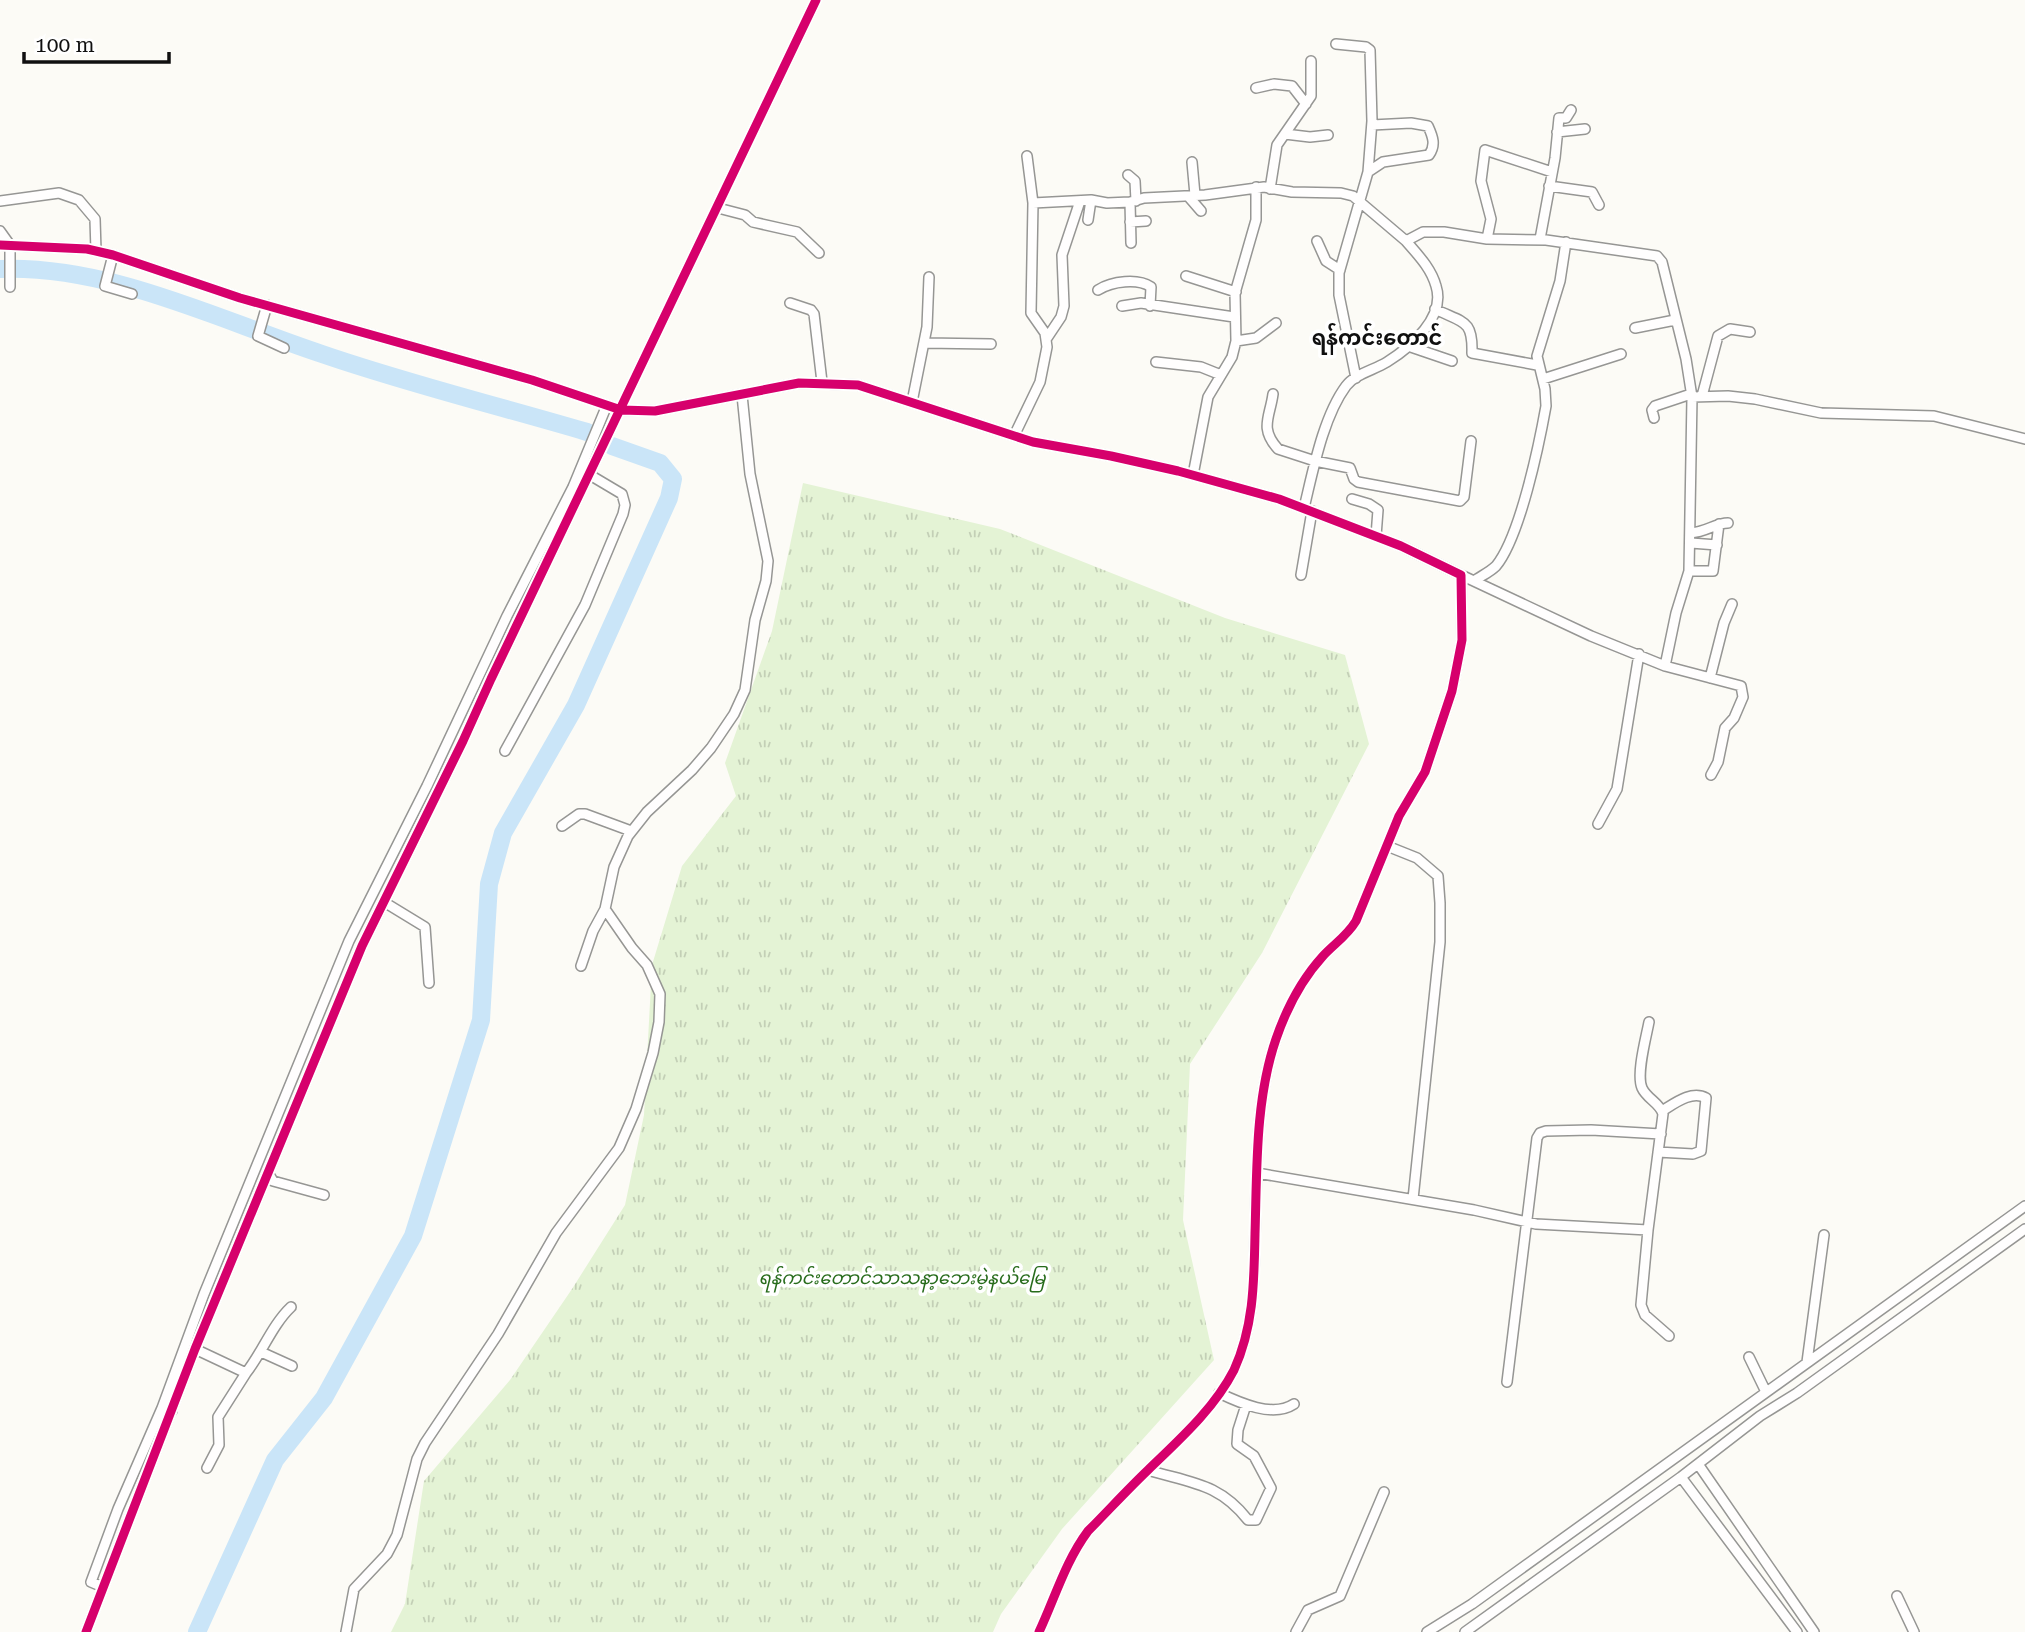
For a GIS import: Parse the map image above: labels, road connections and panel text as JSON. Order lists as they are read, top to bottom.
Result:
{
  "districts": ["ရန်ကင်းတောင်"],
  "parks": ["ရန်ကင်းတောင်သာသနာ့ဘေးမဲ့နယ်မြေ"],
  "scale_bar": "100 m"
}
